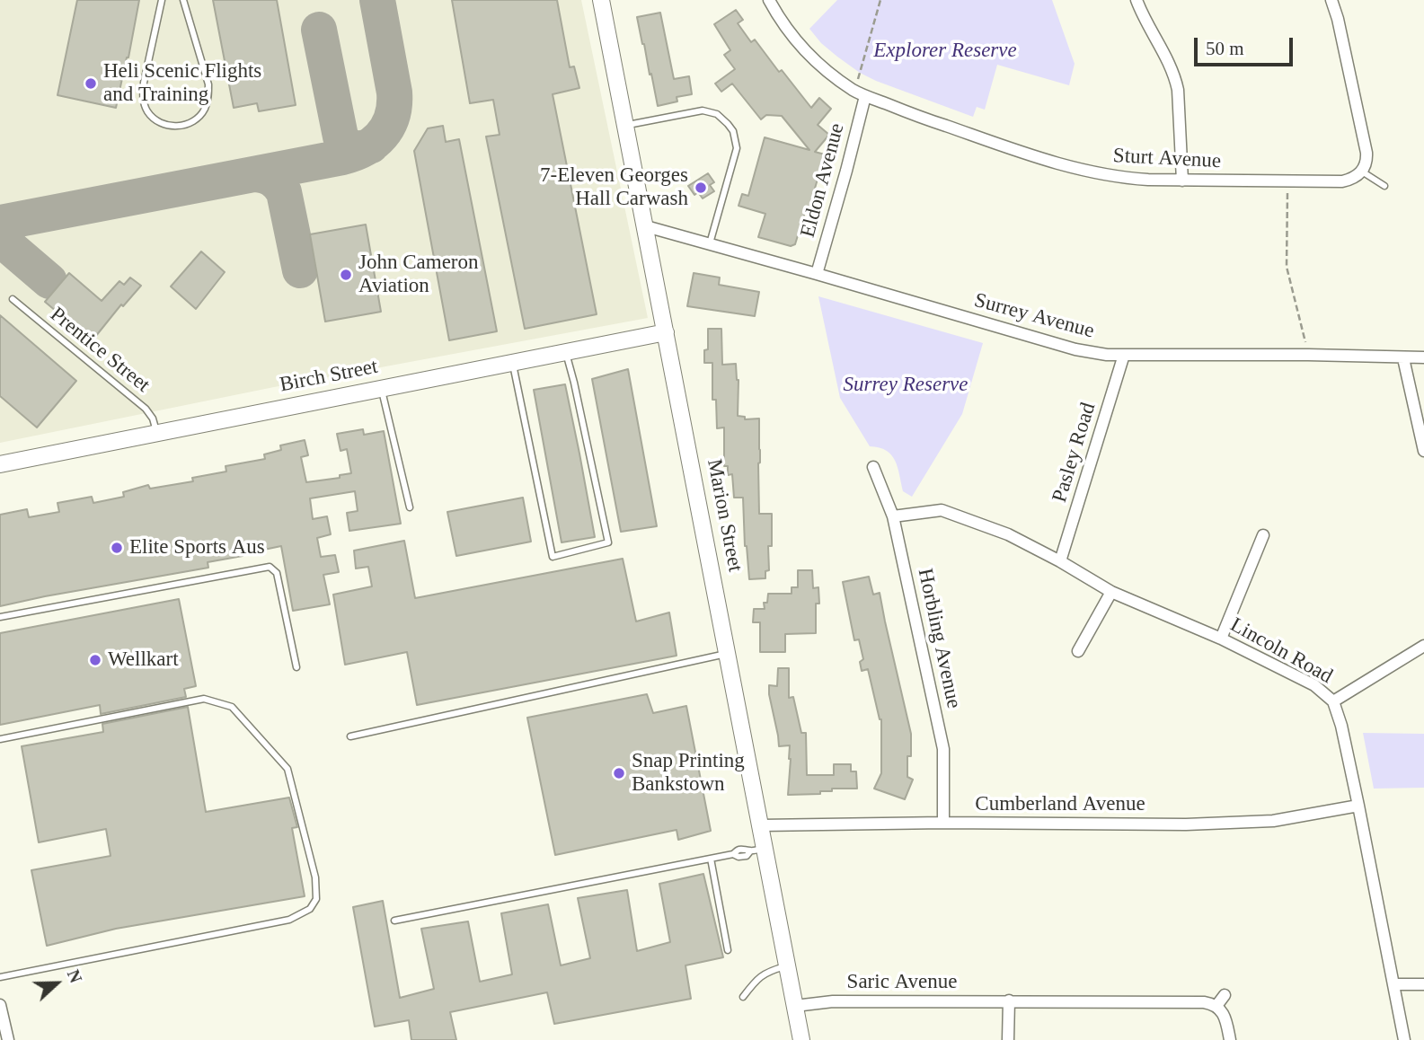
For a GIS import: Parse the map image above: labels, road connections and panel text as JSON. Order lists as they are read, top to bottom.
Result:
{
  "streets": {
    "main road": ["Birch Street", "Marion Street"],
    "street": [
      "Sturt Avenue",
      "Eldon Avenue",
      "Surrey Avenue",
      "Pasley Road",
      "Horbling Avenue",
      "Lincoln Road",
      "Cumberland Avenue",
      "Saric Avenue"
    ],
    "lane": ["Prentice Street"]
  },
  "crossings": [
    ["Sturt Avenue", "Eldon Avenue"],
    ["Eldon Avenue", "Surrey Avenue"],
    ["Surrey Avenue", "Pasley Road"],
    ["Surrey Avenue", "Marion Street"],
    ["Prentice Street", "Birch Street"],
    ["Birch Street", "Marion Street"],
    ["Pasley Road", "Lincoln Road"],
    ["Marion Street", "Cumberland Avenue"],
    ["Marion Street", "Saric Avenue"],
    ["Horbling Avenue", "Lincoln Road"],
    ["Horbling Avenue", "Cumberland Avenue"],
    ["Lincoln Road", "Cumberland Avenue"]
  ],
  "parks": ["Explorer Reserve", "Surrey Reserve"],
  "places": [
    "Heli Scenic Flights and Training",
    "7-Eleven Georges Hall Carwash",
    "John Cameron Aviation",
    "Elite Sports Aus",
    "Wellkart",
    "Snap Printing Bankstown"
  ],
  "scale_bar": "50 m",
  "north": "right"
}
